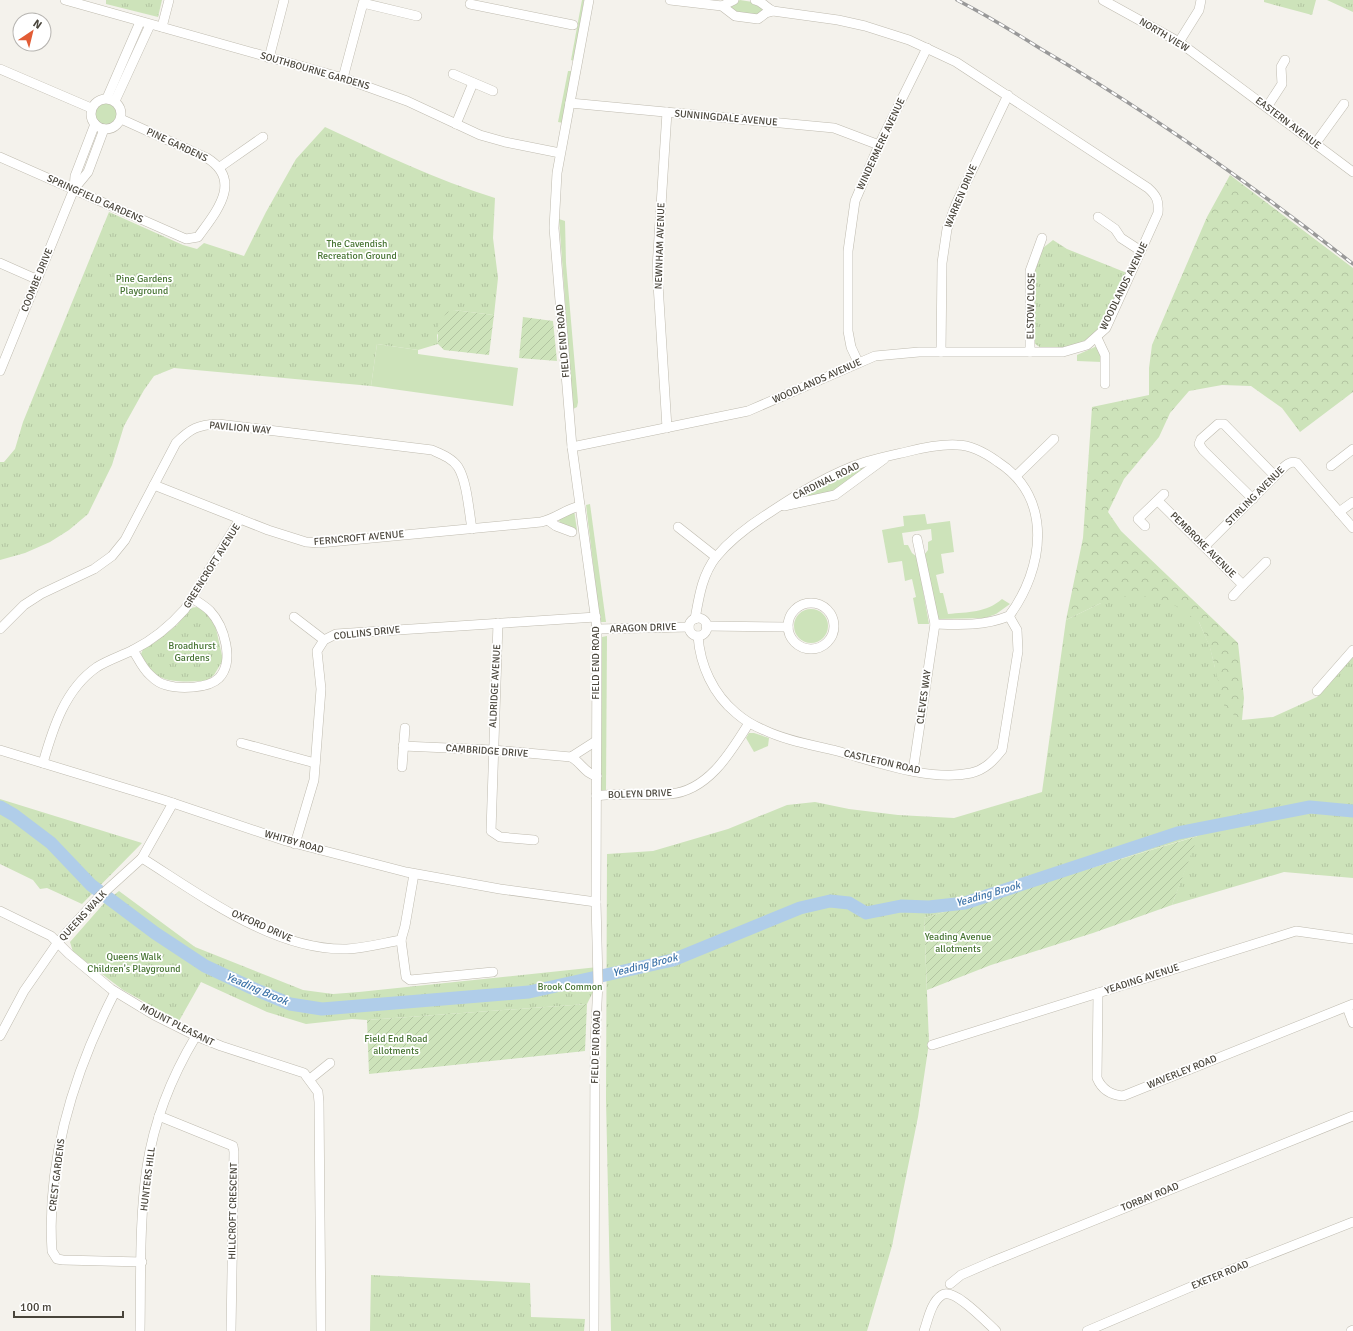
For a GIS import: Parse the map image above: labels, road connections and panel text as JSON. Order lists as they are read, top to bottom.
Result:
{
  "streets": {
    "street": [
      "NORTH VIEW",
      "SOUTHBOURNE GARDENS",
      "SUNNINGDALE AVENUE",
      "EASTERN AVENUE",
      "WINDERMERE AVENUE",
      "PINE GARDENS",
      "WARREN DRIVE",
      "SPRINGFIELD GARDENS",
      "NEWNHAM AVENUE",
      "COOMBE DRIVE",
      "WOODLANDS AVENUE",
      "ELSTOW CLOSE",
      "FIELD END ROAD",
      "PAVILION WAY",
      "CARDINAL ROAD",
      "STIRLING AVENUE",
      "FERNCROFT AVENUE",
      "PEMBROKE AVENUE",
      "GREENCROFT AVENUE",
      "ARAGON DRIVE",
      "COLLINS DRIVE",
      "ALDRIDGE AVENUE",
      "CLEVES WAY",
      "CAMBRIDGE DRIVE",
      "CASTLETON ROAD",
      "BOLEYN DRIVE",
      "WHITBY ROAD",
      "QUEENS WALK",
      "OXFORD DRIVE",
      "YEADING AVENUE",
      "MOUNT PLEASANT",
      "WAVERLEY ROAD",
      "CREST GARDENS",
      "HUNTERS HILL",
      "TORBAY ROAD",
      "HILLCROFT CRESCENT",
      "EXETER ROAD"
    ]
  },
  "crossings": [
    ["NORTH VIEW", "EASTERN AVENUE"],
    ["SOUTHBOURNE GARDENS", "FIELD END ROAD"],
    ["SUNNINGDALE AVENUE", "WINDERMERE AVENUE"],
    ["SUNNINGDALE AVENUE", "NEWNHAM AVENUE"],
    ["SUNNINGDALE AVENUE", "FIELD END ROAD"],
    ["WINDERMERE AVENUE", "WOODLANDS AVENUE"],
    ["PINE GARDENS", "SPRINGFIELD GARDENS"],
    ["PINE GARDENS", "COOMBE DRIVE"],
    ["WARREN DRIVE", "WOODLANDS AVENUE"],
    ["SPRINGFIELD GARDENS", "COOMBE DRIVE"],
    ["NEWNHAM AVENUE", "WOODLANDS AVENUE"],
    ["WOODLANDS AVENUE", "ELSTOW CLOSE"],
    ["WOODLANDS AVENUE", "FIELD END ROAD"],
    ["FIELD END ROAD", "FERNCROFT AVENUE"],
    ["FIELD END ROAD", "ARAGON DRIVE"],
    ["FIELD END ROAD", "COLLINS DRIVE"],
    ["FIELD END ROAD", "BOLEYN DRIVE"],
    ["FIELD END ROAD", "WHITBY ROAD"],
    ["PAVILION WAY", "FERNCROFT AVENUE"],
    ["CARDINAL ROAD", "ARAGON DRIVE"],
    ["CARDINAL ROAD", "CASTLETON ROAD"],
    ["STIRLING AVENUE", "PEMBROKE AVENUE"],
    ["FERNCROFT AVENUE", "GREENCROFT AVENUE"],
    ["GREENCROFT AVENUE", "WHITBY ROAD"],
    ["ARAGON DRIVE", "CASTLETON ROAD"],
    ["COLLINS DRIVE", "ALDRIDGE AVENUE"],
    ["COLLINS DRIVE", "WHITBY ROAD"],
    ["ALDRIDGE AVENUE", "CAMBRIDGE DRIVE"],
    ["CLEVES WAY", "CASTLETON ROAD"],
    ["CASTLETON ROAD", "BOLEYN DRIVE"],
    ["WHITBY ROAD", "QUEENS WALK"],
    ["QUEENS WALK", "OXFORD DRIVE"],
    ["QUEENS WALK", "MOUNT PLEASANT"],
    ["YEADING AVENUE", "WAVERLEY ROAD"],
    ["MOUNT PLEASANT", "CREST GARDENS"],
    ["MOUNT PLEASANT", "HUNTERS HILL"],
    ["CREST GARDENS", "HUNTERS HILL"],
    ["HUNTERS HILL", "HILLCROFT CRESCENT"]
  ],
  "water": ["Yeading Brook"],
  "parks": [
    "The Cavendish Recreation Ground",
    "Pine Gardens Playground",
    "Broadhurst Gardens",
    "Yeading Avenue allotments",
    "Queens Walk Children's Playground",
    "Brook Common",
    "Field End Road allotments"
  ],
  "scale_bar": "100 m",
  "north": "top right"
}
